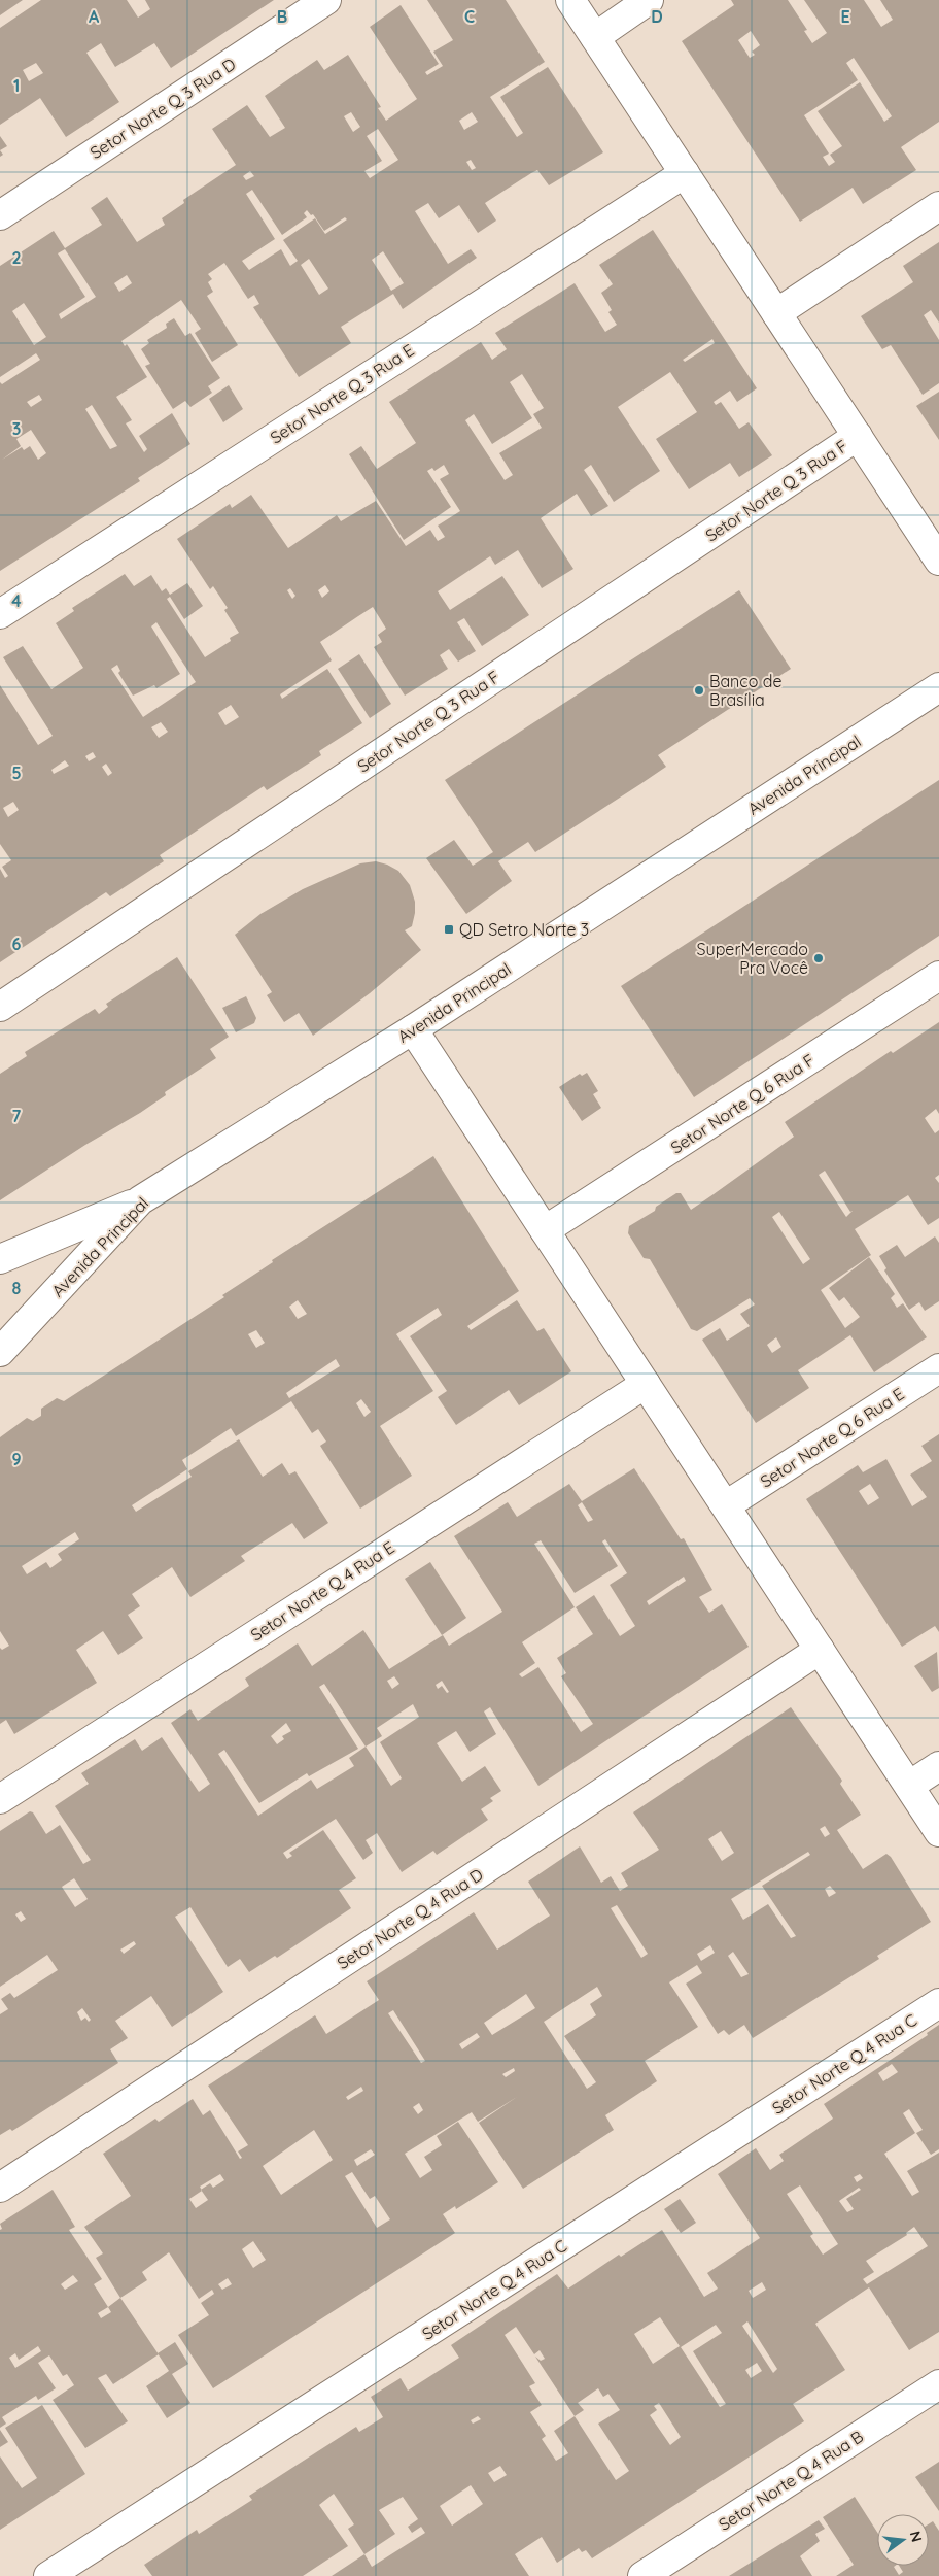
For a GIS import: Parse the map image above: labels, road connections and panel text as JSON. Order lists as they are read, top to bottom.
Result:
{
  "streets": {
    "street": [
      "Setor Norte Q 3 Rua D",
      "Setor Norte Q 3 Rua E",
      "Setor Norte Q 3 Rua F",
      "Avenida Principal",
      "Setor Norte Q 6 Rua F",
      "Setor Norte Q 6 Rua E",
      "Setor Norte Q 4 Rua E",
      "Setor Norte Q 4 Rua D",
      "Setor Norte Q 4 Rua C",
      "Setor Norte Q 4 Rua B"
    ]
  },
  "places": {
    "other": ["Banco de Brasília", "SuperMercado Pra Você"],
    "transit": ["QD Setro Norte 3"]
  },
  "north": "right",
  "grid": {
    "columns": [
      "A",
      "B",
      "C",
      "D",
      "E"
    ],
    "rows": [
      "1",
      "2",
      "3",
      "4",
      "5",
      "6",
      "7",
      "8",
      "9"
    ]
  }
}
